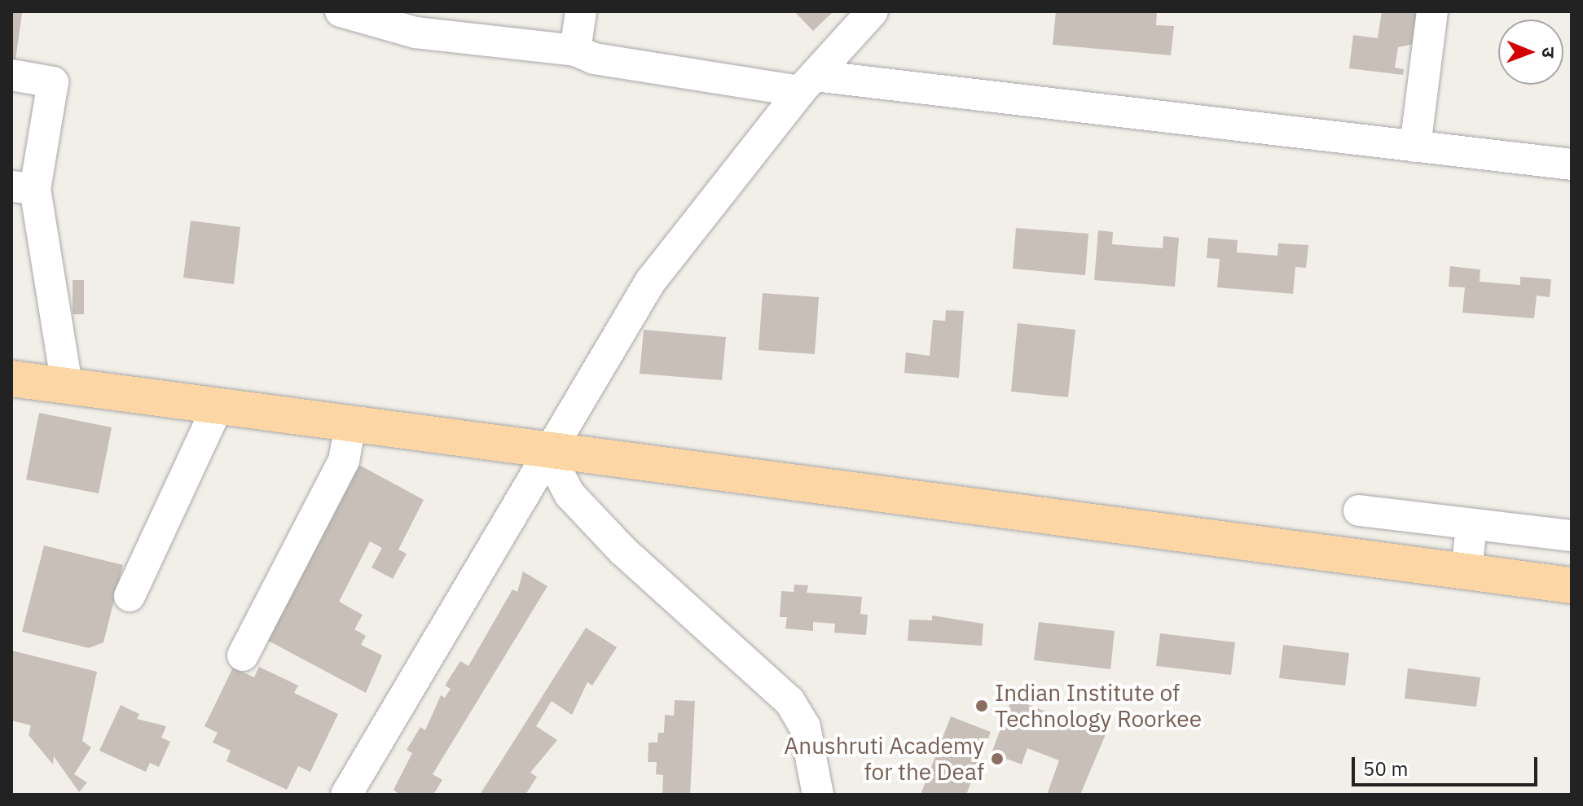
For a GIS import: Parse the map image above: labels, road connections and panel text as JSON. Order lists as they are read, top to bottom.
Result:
{
  "places": ["Indian Institute of Technology Roorkee", "Anushruti Academy for the Deaf"],
  "scale_bar": "50 m",
  "north": "right"
}
